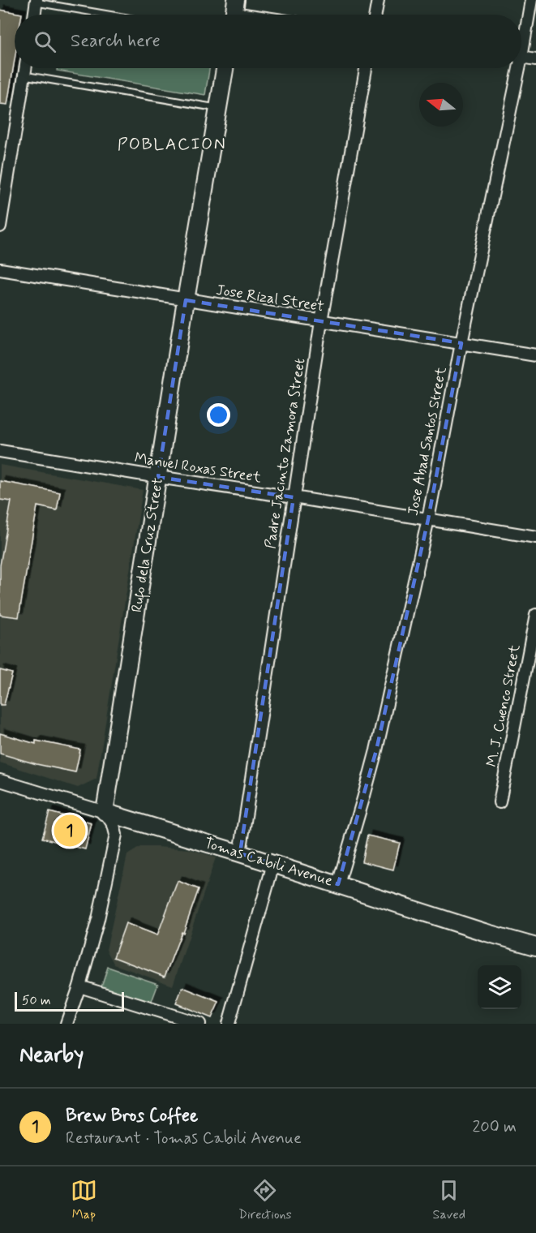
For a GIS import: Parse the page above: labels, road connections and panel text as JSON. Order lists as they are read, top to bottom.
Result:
{
  "streets": {
    "street": [
      "Jose Rizal Street",
      "Jose Abad Santos Street",
      "Padre Jacinto Zamora Street",
      "Manuel Roxas Street",
      "Rufo dela Cruz Street",
      "M. J. Cuenco Street",
      "Tomas Cabili Avenue"
    ]
  },
  "crossings": [
    ["Jose Rizal Street", "Jose Abad Santos Street"],
    ["Jose Rizal Street", "Padre Jacinto Zamora Street"],
    ["Jose Rizal Street", "Rufo dela Cruz Street"],
    ["Jose Abad Santos Street", "Manuel Roxas Street"],
    ["Jose Abad Santos Street", "Tomas Cabili Avenue"],
    ["Padre Jacinto Zamora Street", "Manuel Roxas Street"],
    ["Padre Jacinto Zamora Street", "Tomas Cabili Avenue"],
    ["Manuel Roxas Street", "Rufo dela Cruz Street"],
    ["Rufo dela Cruz Street", "Tomas Cabili Avenue"]
  ],
  "districts": ["POBLACION"],
  "scale_bar": "50 m",
  "north": "left",
  "page": {
    "search": "Search here",
    "pins": "1",
    "scale": "50 m",
    "heading": "Nearby",
    "list": [
      {
        "mark": "1",
        "name": "Brew Bros Coffee",
        "note": "Restaurant · Tomas Cabili Avenue",
        "value": "200 m"
      }
    ],
    "nav": ["Map", "Directions", "Saved"]
  }
}
